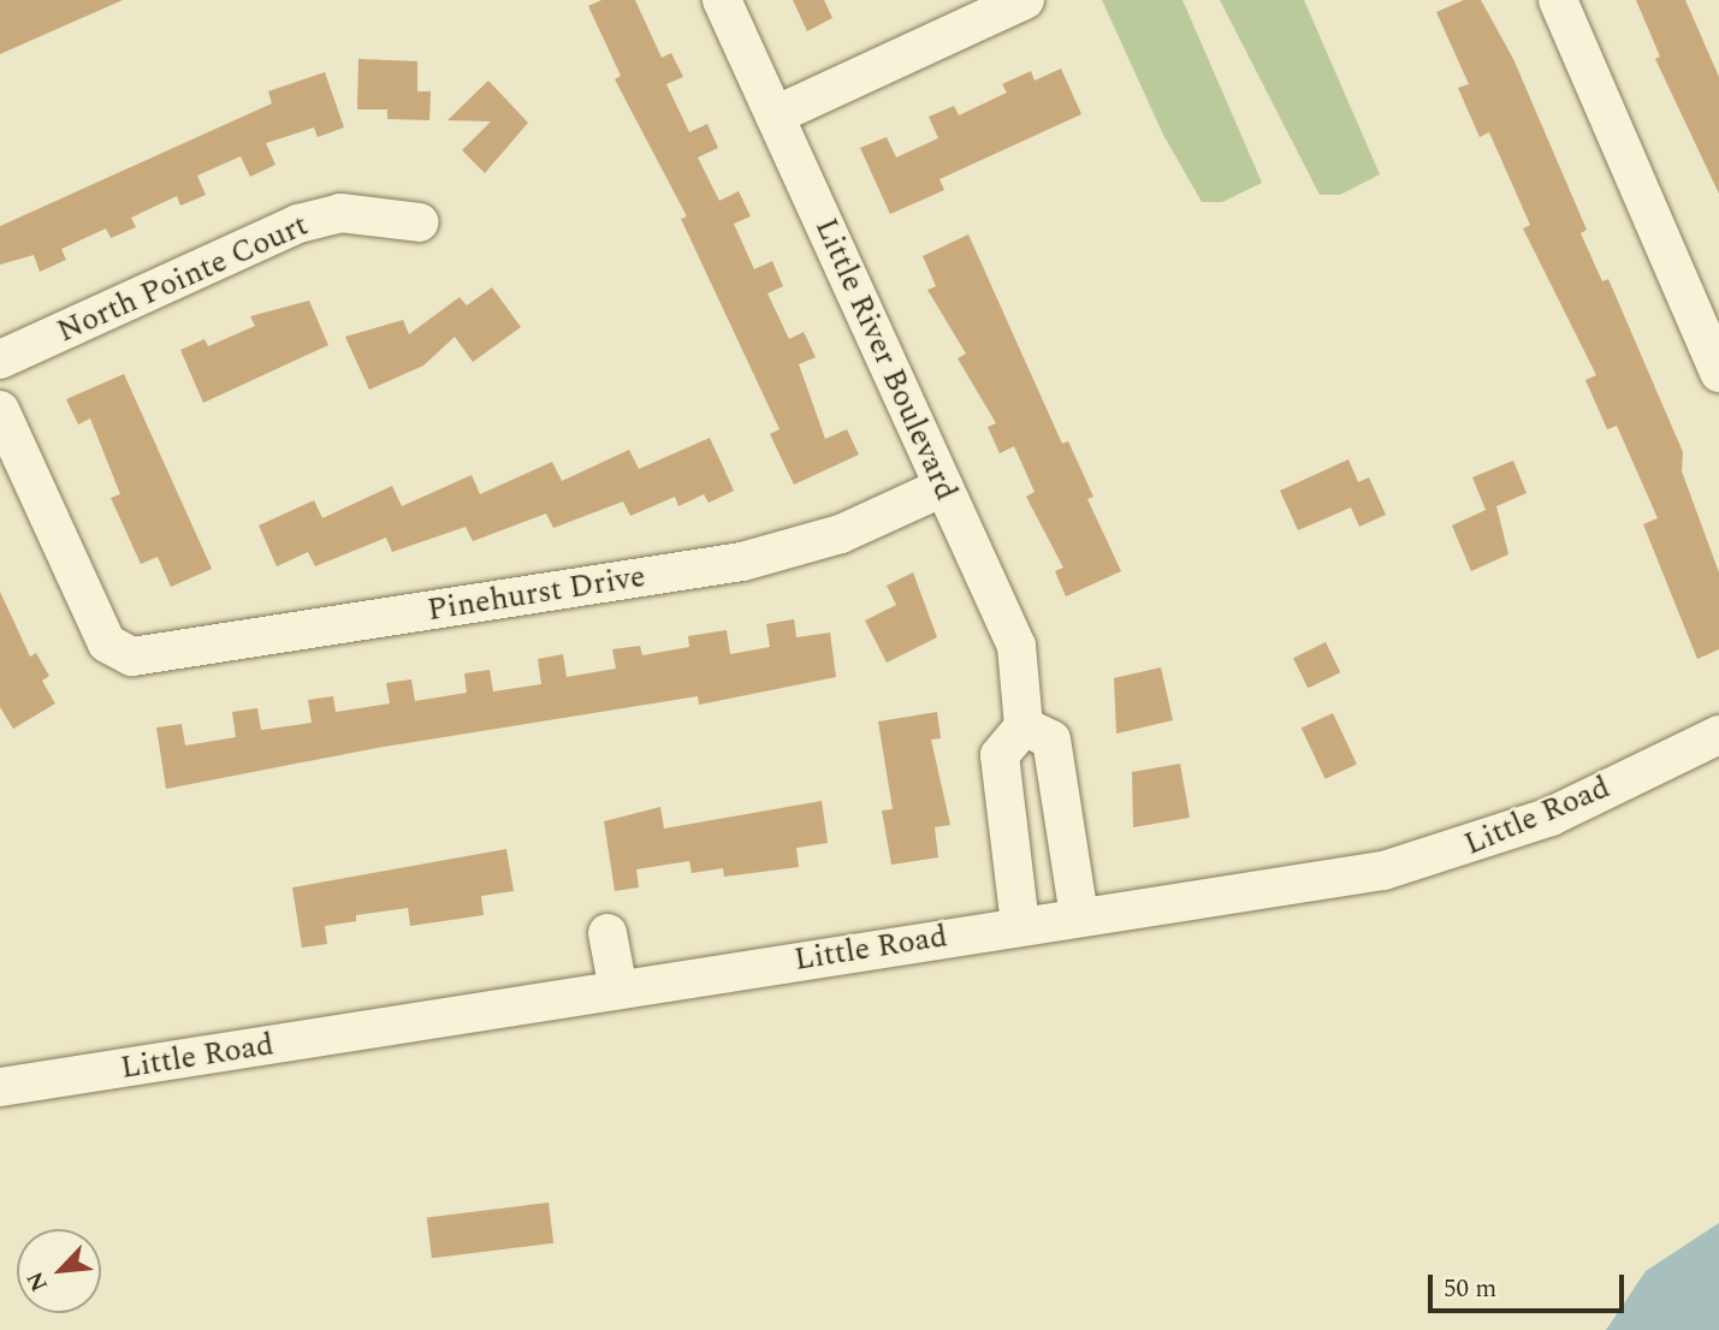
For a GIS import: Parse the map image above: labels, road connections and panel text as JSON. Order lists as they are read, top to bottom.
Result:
{
  "streets": {
    "street": [
      "North Pointe Court",
      "Little River Boulevard",
      "Pinehurst Drive",
      "Little Road"
    ]
  },
  "crossings": [
    ["Little River Boulevard", "Pinehurst Drive"]
  ],
  "scale_bar": "50 m",
  "north": "bottom left"
}
